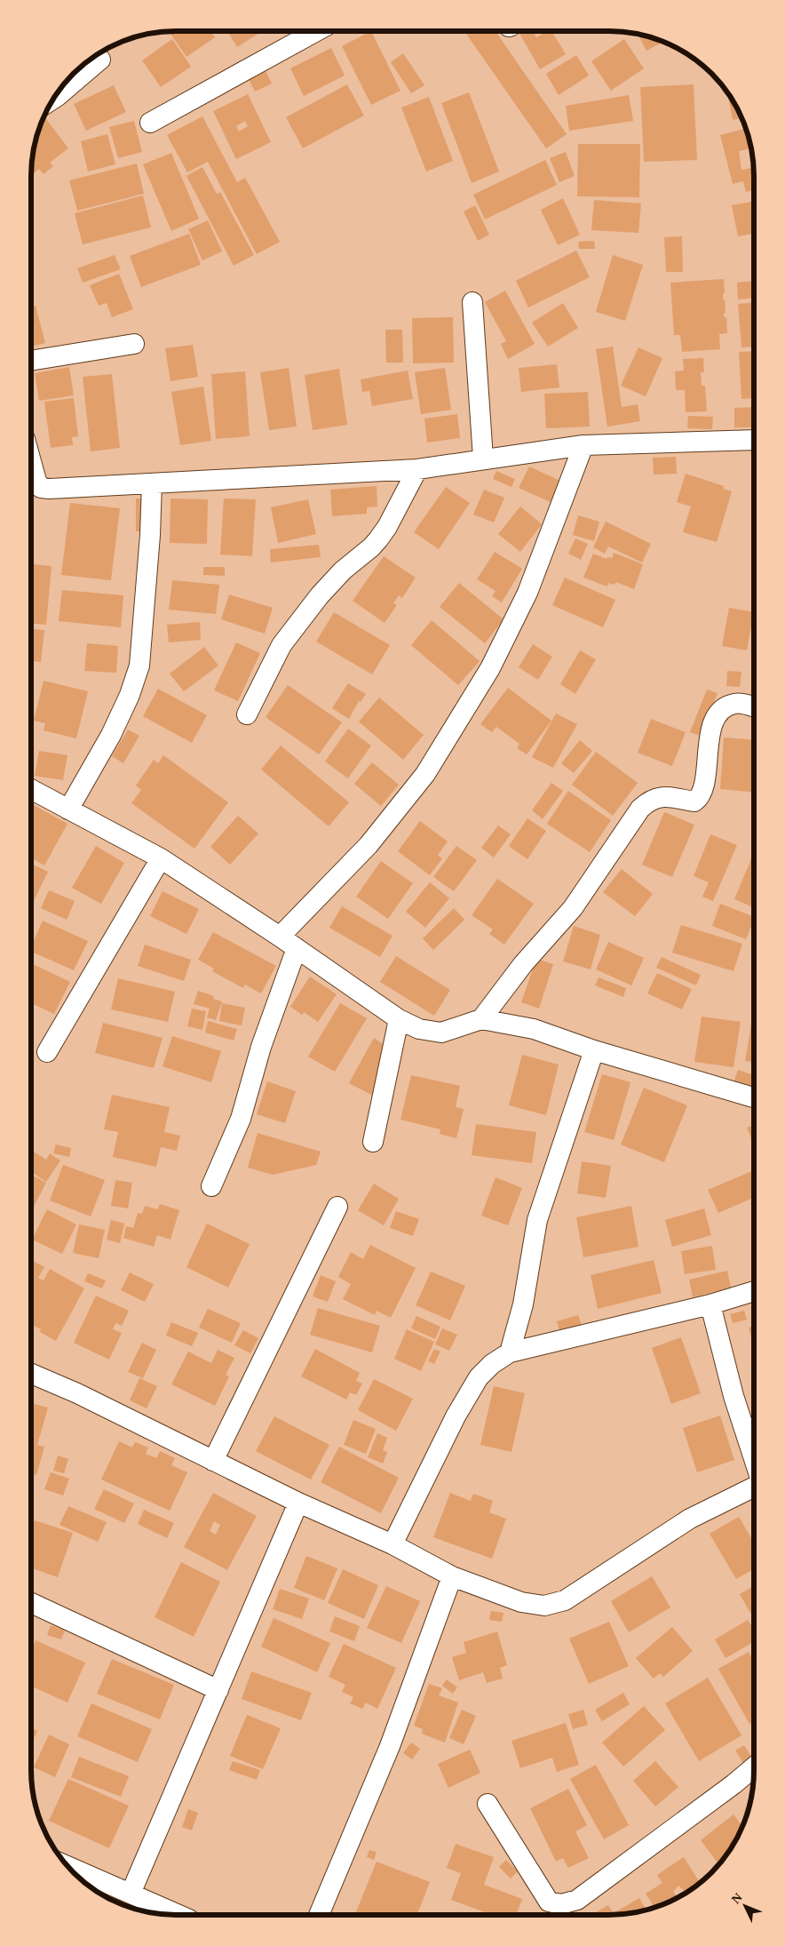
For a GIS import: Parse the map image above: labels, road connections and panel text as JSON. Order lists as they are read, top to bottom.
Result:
{
  "north": "top left"
}
